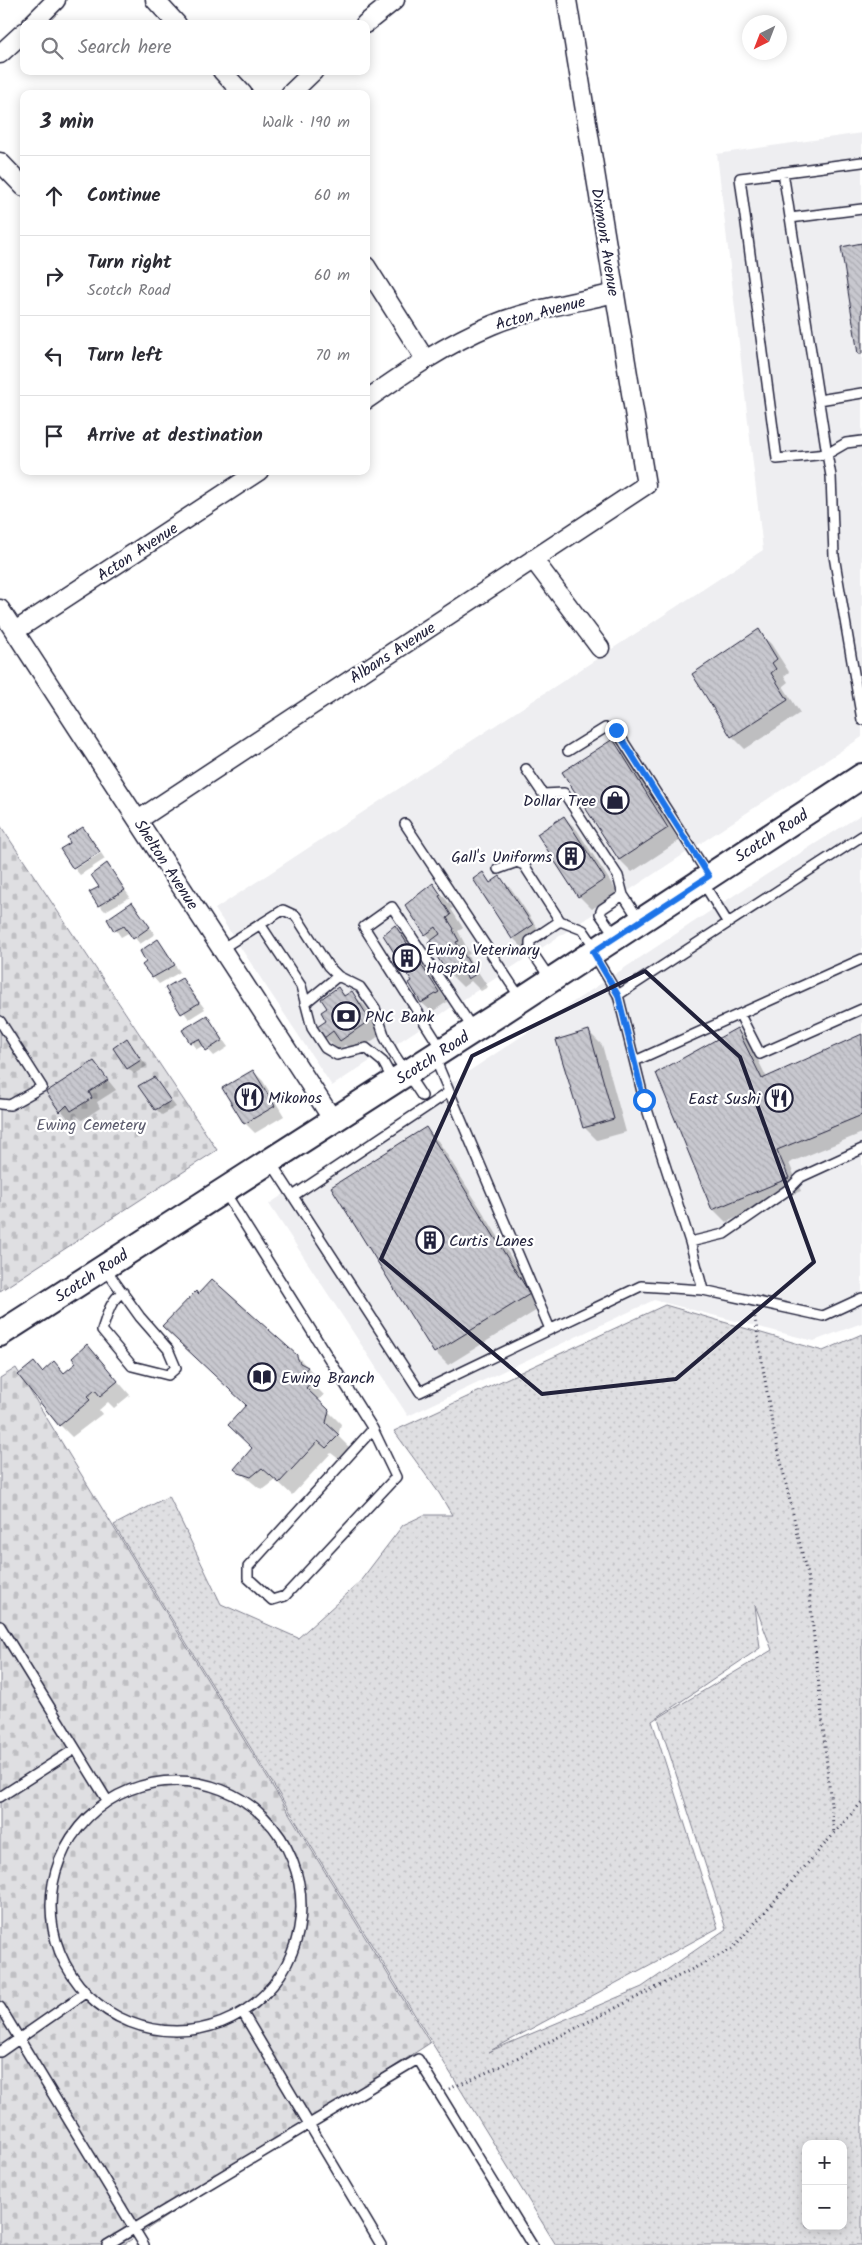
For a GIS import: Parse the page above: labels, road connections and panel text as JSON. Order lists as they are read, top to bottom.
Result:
{
  "streets": {
    "main road": ["Scotch Road"],
    "street": [
      "Dixmont Avenue",
      "Acton Avenue",
      "Albans Avenue",
      "Shelton Avenue"
    ]
  },
  "crossings": [
    ["Dixmont Avenue", "Acton Avenue"],
    ["Dixmont Avenue", "Albans Avenue"],
    ["Acton Avenue", "Shelton Avenue"],
    ["Albans Avenue", "Shelton Avenue"],
    ["Scotch Road", "Shelton Avenue"]
  ],
  "parks": ["Ewing Cemetery"],
  "places": {
    "shop": ["Dollar Tree"],
    "building": ["Gall's Uniforms", "Ewing Veterinary Hospital", "Curtis Lanes"],
    "bank": ["PNC Bank"],
    "restaurant": ["Mikonos", "East Sushi"],
    "library": ["Ewing Branch"]
  },
  "north": "bottom left",
  "page": {
    "search": "Search here",
    "heading": ["3 min", "Walk · 190 m"],
    "list": [
      ["Continue", "60 m"],
      ["Turn right", "Scotch Road", "60 m"],
      ["Turn left", "70 m"],
      "Arrive at destination"
    ],
    "map_buttons": ["+", "−"]
  }
}
